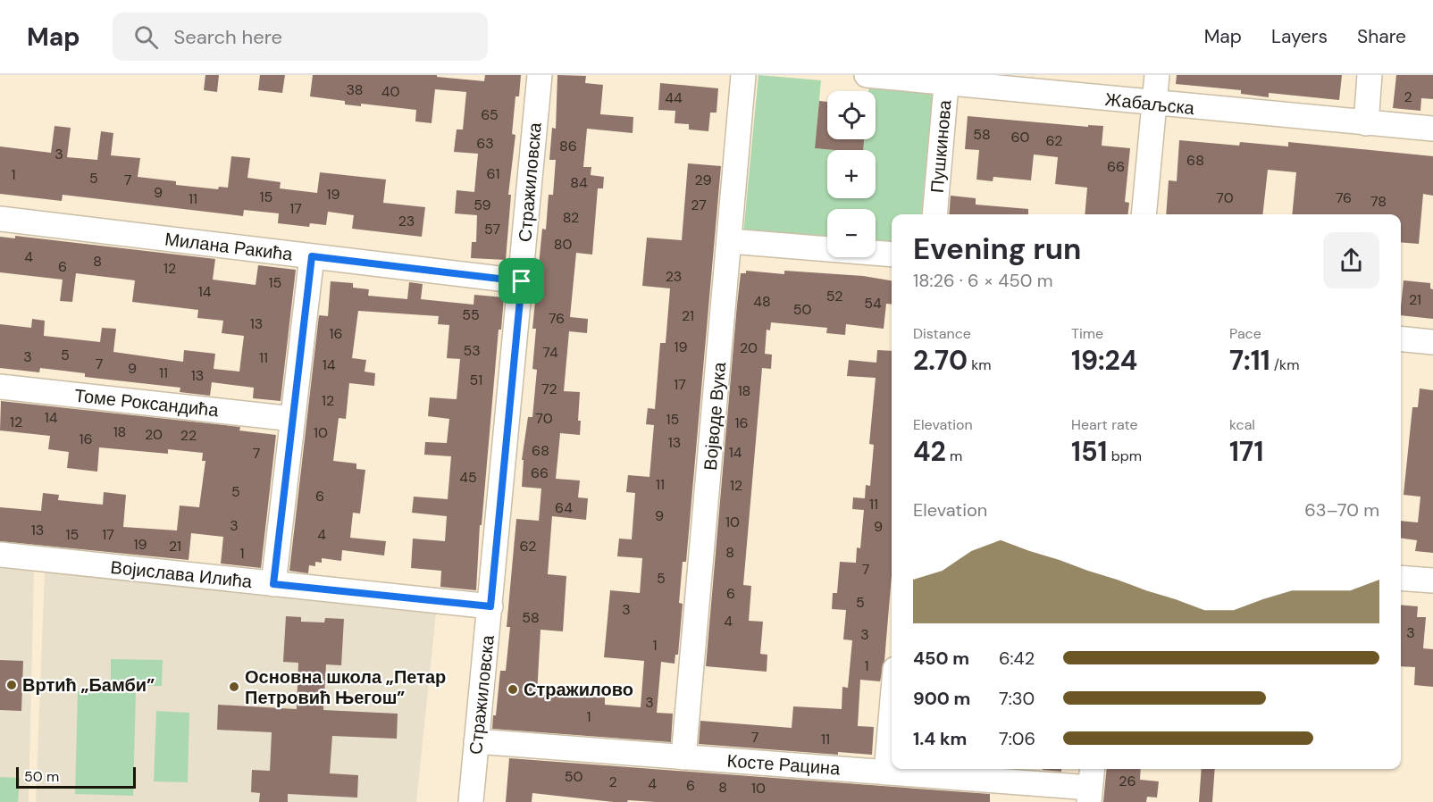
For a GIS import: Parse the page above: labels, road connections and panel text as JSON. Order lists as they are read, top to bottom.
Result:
{
  "streets": {
    "street": [
      "Жабаљска",
      "Пушкинова",
      "Стражиловска",
      "Милана Ракића",
      "Томе Роксандића",
      "Војводе Вука",
      "Војислава Илића",
      "Косте Рацина"
    ]
  },
  "crossings": [
    ["Жабаљска", "Пушкинова"],
    ["Стражиловска", "Милана Ракића"],
    ["Стражиловска", "Војислава Илића"],
    ["Стражиловска", "Косте Рацина"],
    ["Војводе Вука", "Косте Рацина"]
  ],
  "places": ["Вртић „Бамби”", "Основна школа „Петар Петровић Његош”", "Стражилово"],
  "house_numbers": [
    "38",
    "40",
    "2",
    "44",
    "65",
    "58",
    "60",
    "62",
    "63",
    "86",
    "3",
    "68",
    "66",
    "61",
    "1",
    "5",
    "7",
    "29",
    "84",
    "9",
    "19",
    "15",
    "70",
    "76",
    "11",
    "78",
    "59",
    "27",
    "17",
    "82",
    "23",
    "57",
    "80",
    "4",
    "8",
    "6",
    "12",
    "23",
    "15",
    "14",
    "52",
    "21",
    "48",
    "54",
    "50",
    "55",
    "21",
    "76",
    "13",
    "16",
    "19",
    "20",
    "53",
    "74",
    "5",
    "3",
    "11",
    "7",
    "14",
    "9",
    "11",
    "13",
    "51",
    "17",
    "72",
    "18",
    "12",
    "14",
    "70",
    "15",
    "12",
    "16",
    "18",
    "10",
    "20",
    "22",
    "16",
    "13",
    "68",
    "14",
    "7",
    "66",
    "45",
    "11",
    "12",
    "5",
    "6",
    "11",
    "64",
    "9",
    "10",
    "3",
    "9",
    "13",
    "15",
    "17",
    "4",
    "19",
    "21",
    "62",
    "8",
    "1",
    "7",
    "5",
    "6",
    "5",
    "3",
    "58",
    "4",
    "3",
    "3",
    "1",
    "1",
    "3",
    "1",
    "7",
    "11",
    "50",
    "26",
    "2",
    "4",
    "6",
    "8",
    "10"
  ],
  "scale_bar": "50 m",
  "page": {
    "header": "Map",
    "search": "Search here",
    "nav": ["Map", "Layers", "Share"],
    "map_buttons": ["+", "−"],
    "heading": ["Evening run", "18:26 · 6 × 450 m"],
    "stats": [
      ["Distance", "2.70 km"],
      ["Time", "19:24"],
      ["Pace", "7:11 /km"],
      ["Elevation", "42 m"],
      ["Heart rate", "151 bpm"],
      ["kcal", "171"]
    ],
    "chart": ["Elevation", "63–70 m"],
    "list": [
      {
        "name": "450 m",
        "note": "6:42"
      },
      {
        "name": "900 m",
        "note": "7:30"
      },
      {
        "name": "1.4 km",
        "note": "7:06"
      }
    ],
    "scale": "50 m"
  }
}
